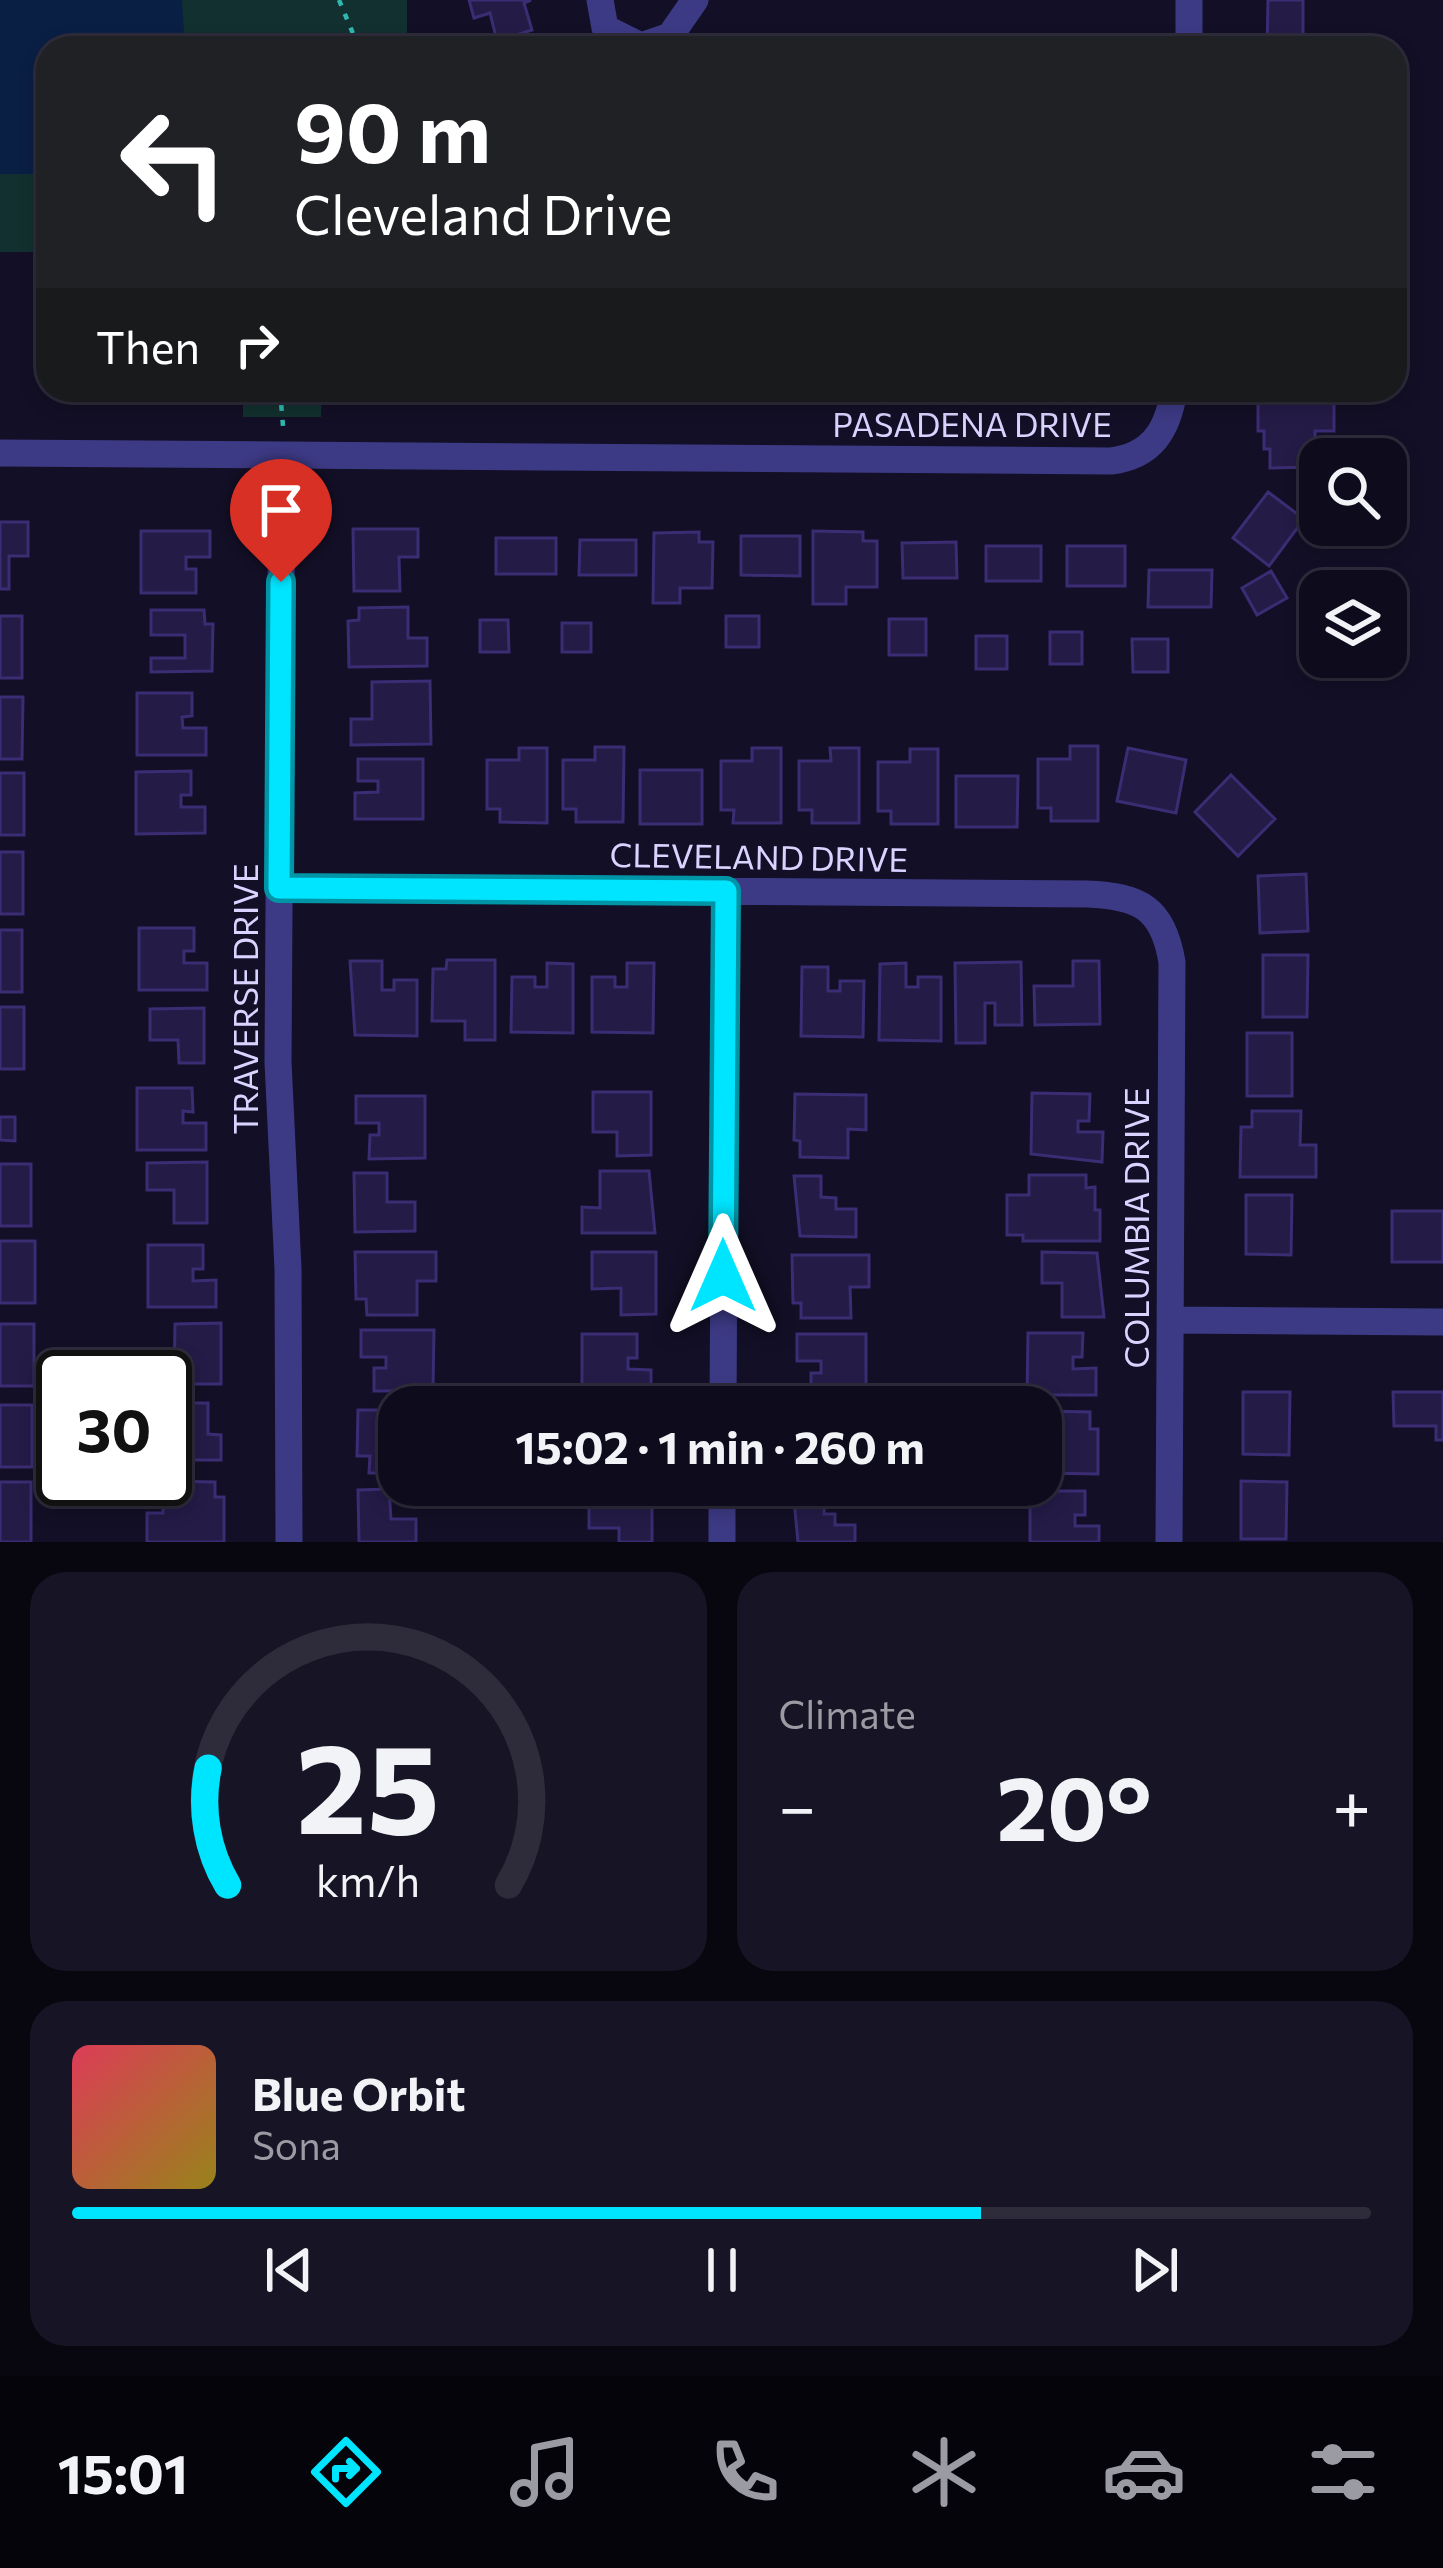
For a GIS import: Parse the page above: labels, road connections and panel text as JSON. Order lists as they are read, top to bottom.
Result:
{
  "streets": {
    "street": [
      "PASADENA DRIVE",
      "CLEVELAND DRIVE",
      "TRAVERSE DRIVE",
      "COLUMBIA DRIVE"
    ]
  },
  "crossings": [
    ["PASADENA DRIVE", "TRAVERSE DRIVE"],
    ["CLEVELAND DRIVE", "TRAVERSE DRIVE"],
    ["CLEVELAND DRIVE", "COLUMBIA DRIVE"]
  ],
  "page": {
    "turn": ["90 m", "Cleveland Drive"],
    "then": "Then",
    "limit": "30",
    "trip": "15:02 · 1 min · 260 m",
    "tile": "Climate",
    "heat": ["−", "20°", "+"],
    "song": ["Blue Orbit", "Sona"],
    "tabs": "15:01",
    "gauge": ["25", "km/h"]
  }
}
